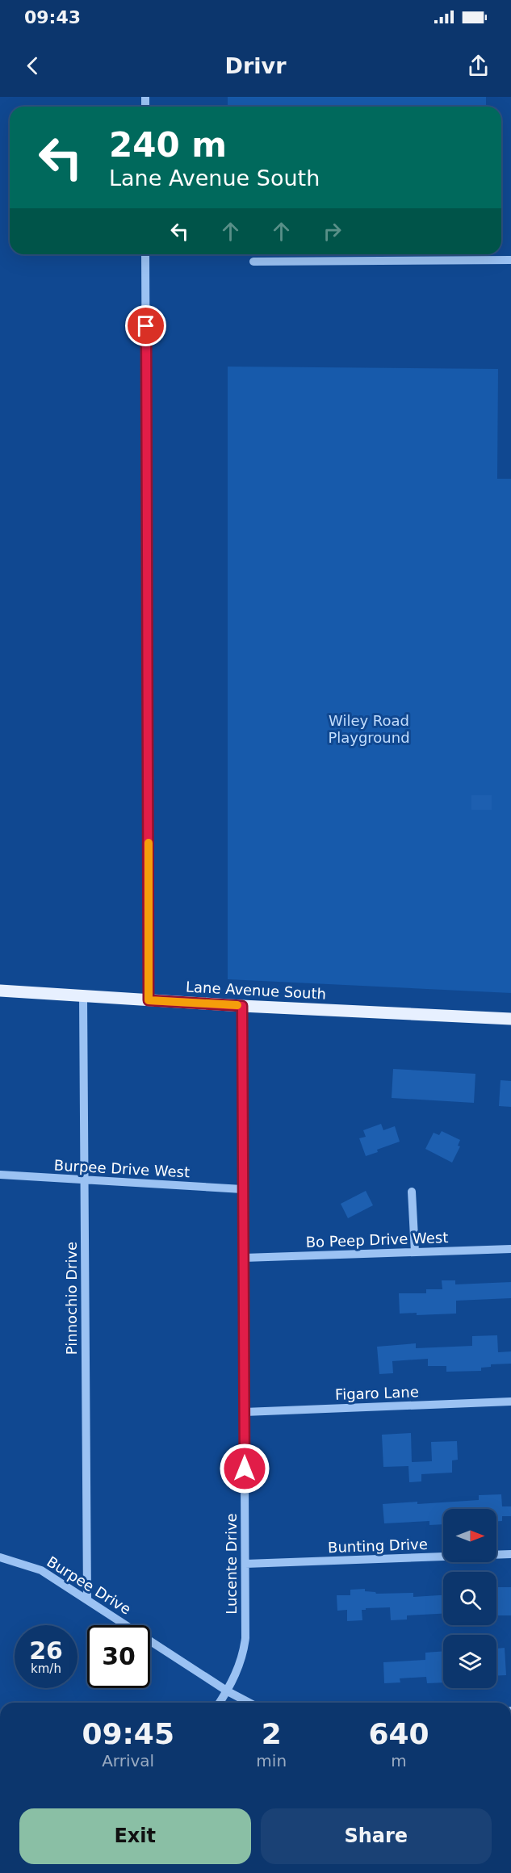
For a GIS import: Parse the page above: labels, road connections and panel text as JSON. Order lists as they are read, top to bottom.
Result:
{
  "streets": {
    "main road": ["Lane Avenue South"],
    "street": [
      "Burpee Drive West",
      "Bo Peep Drive West",
      "Pinnochio Drive",
      "Figaro Lane",
      "Bunting Drive",
      "Lucente Drive",
      "Burpee Drive"
    ]
  },
  "crossings": [
    ["Lane Avenue South", "Pinnochio Drive"],
    ["Lane Avenue South", "Lucente Drive"],
    ["Burpee Drive West", "Pinnochio Drive"],
    ["Burpee Drive West", "Lucente Drive"],
    ["Bo Peep Drive West", "Lucente Drive"],
    ["Pinnochio Drive", "Burpee Drive"],
    ["Figaro Lane", "Lucente Drive"],
    ["Bunting Drive", "Lucente Drive"],
    ["Lucente Drive", "Burpee Drive"]
  ],
  "parks": ["Wiley Road Playground"],
  "north": "right",
  "page": {
    "status": "09:43",
    "header": "Drivr",
    "turn": ["240 m", "Lane Avenue South"],
    "speed": "26 km/h",
    "limit": "30",
    "eta": [
      "09:45",
      "Arrival",
      "2",
      "min",
      "640",
      "m"
    ],
    "buttons": ["Exit", "Share"]
  }
}
